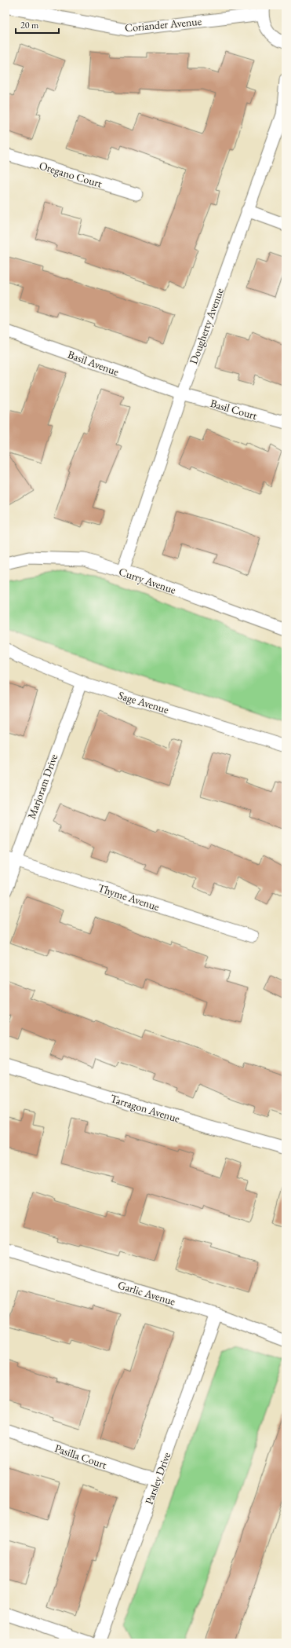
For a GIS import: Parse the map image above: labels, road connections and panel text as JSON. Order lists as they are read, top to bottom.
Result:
{
  "streets": {
    "street": [
      "Coriander Avenue",
      "Oregano Court",
      "Dougherty Avenue",
      "Basil Avenue",
      "Basil Court",
      "Curry Avenue",
      "Sage Avenue",
      "Marjoram Drive",
      "Thyme Avenue",
      "Tarragon Avenue",
      "Garlic Avenue",
      "Pasilla Court",
      "Parsley Drive"
    ]
  },
  "crossings": [
    ["Dougherty Avenue", "Basil Avenue"],
    ["Dougherty Avenue", "Basil Court"],
    ["Dougherty Avenue", "Curry Avenue"],
    ["Basil Avenue", "Basil Court"],
    ["Sage Avenue", "Marjoram Drive"],
    ["Marjoram Drive", "Thyme Avenue"],
    ["Garlic Avenue", "Parsley Drive"],
    ["Pasilla Court", "Parsley Drive"]
  ],
  "scale_bar": "20 m"
}
